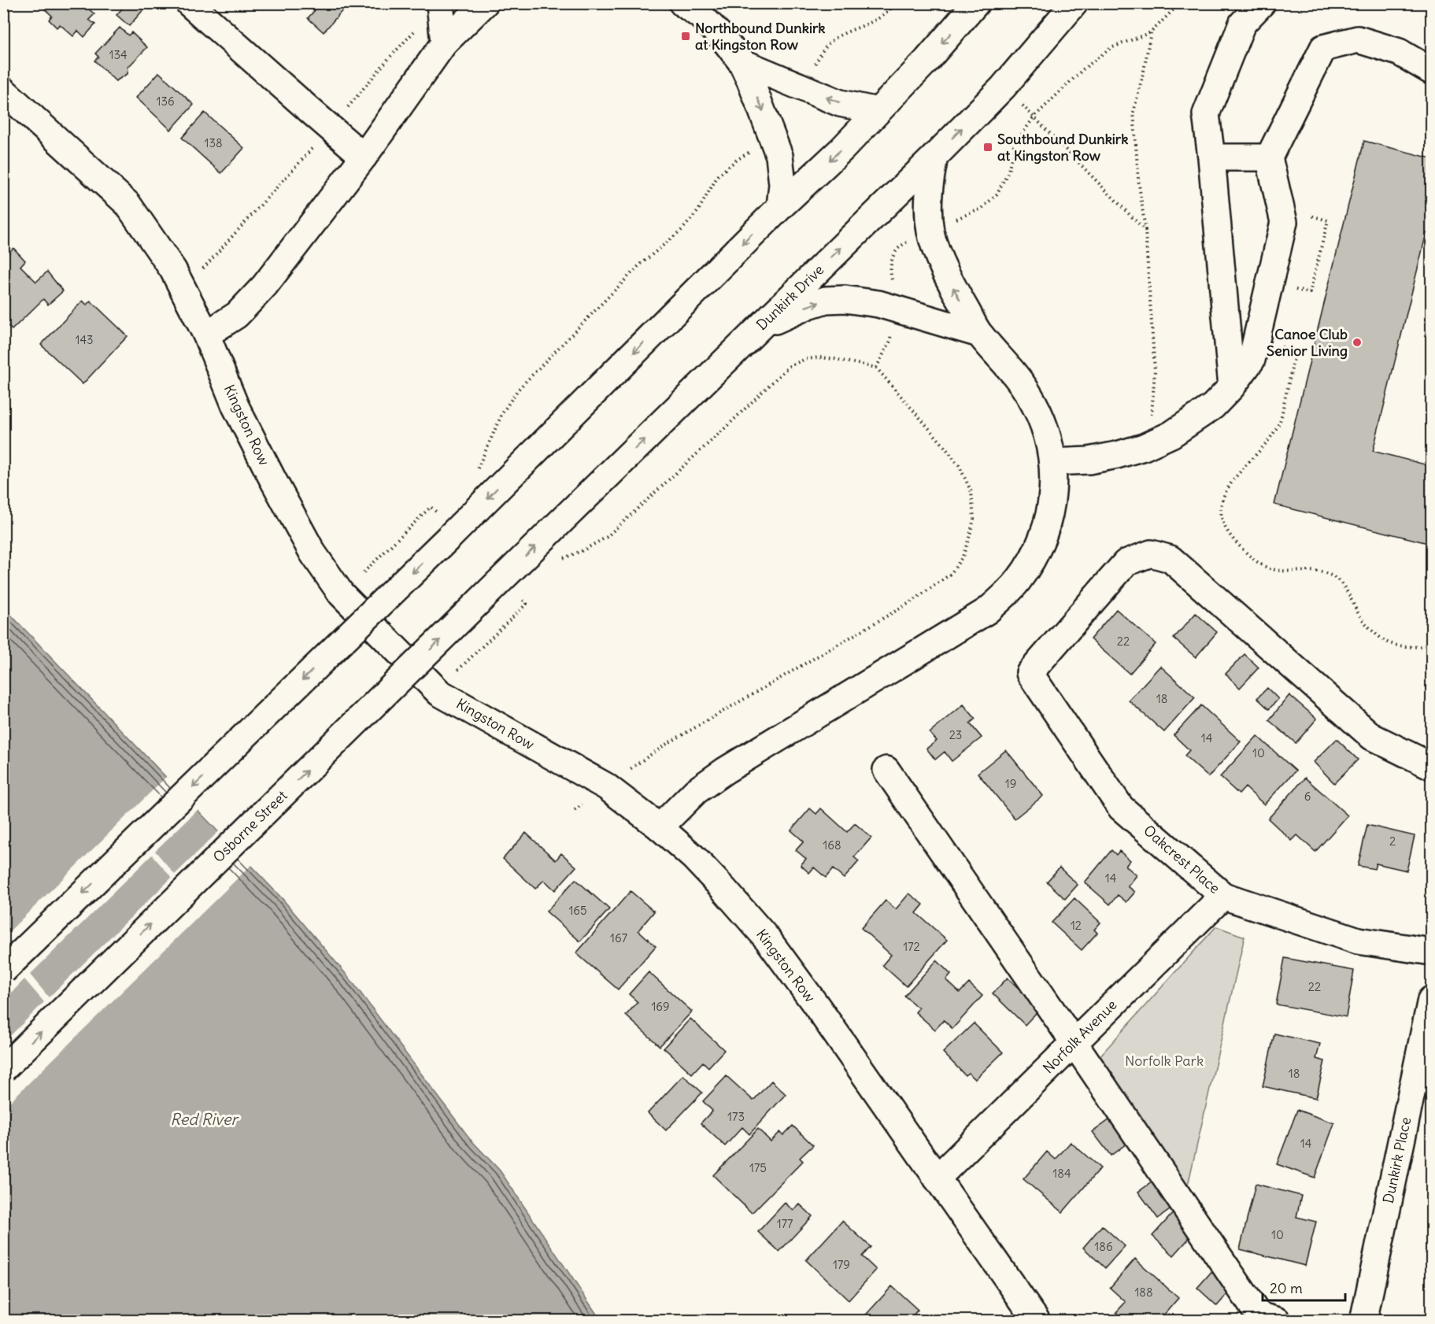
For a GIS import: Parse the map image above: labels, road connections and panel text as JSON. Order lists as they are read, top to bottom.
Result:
{
  "streets": {
    "main road": [
      "Dunkirk Drive",
      "Kingston Row",
      "Osborne Street",
      "Oakcrest Place",
      "Norfolk Avenue",
      "Dunkirk Place"
    ]
  },
  "crossings": [
    ["Dunkirk Drive", "Osborne Street"],
    ["Kingston Row", "Norfolk Avenue"],
    ["Oakcrest Place", "Norfolk Avenue"]
  ],
  "water": ["Red River"],
  "parks": ["Norfolk Park"],
  "places": {
    "transit": ["Northbound Dunkirk at Kingston Row", "Southbound Dunkirk at Kingston Row"],
    "other": ["Canoe Club Senior Living"]
  },
  "house_numbers": [
    "134",
    "136",
    "138",
    "143",
    "22",
    "18",
    "23",
    "14",
    "10",
    "19",
    "6",
    "2",
    "168",
    "14",
    "165",
    "12",
    "167",
    "172",
    "22",
    "169",
    "18",
    "173",
    "14",
    "175",
    "184",
    "177",
    "10",
    "186",
    "179",
    "188"
  ],
  "scale_bar": "20 m"
}
